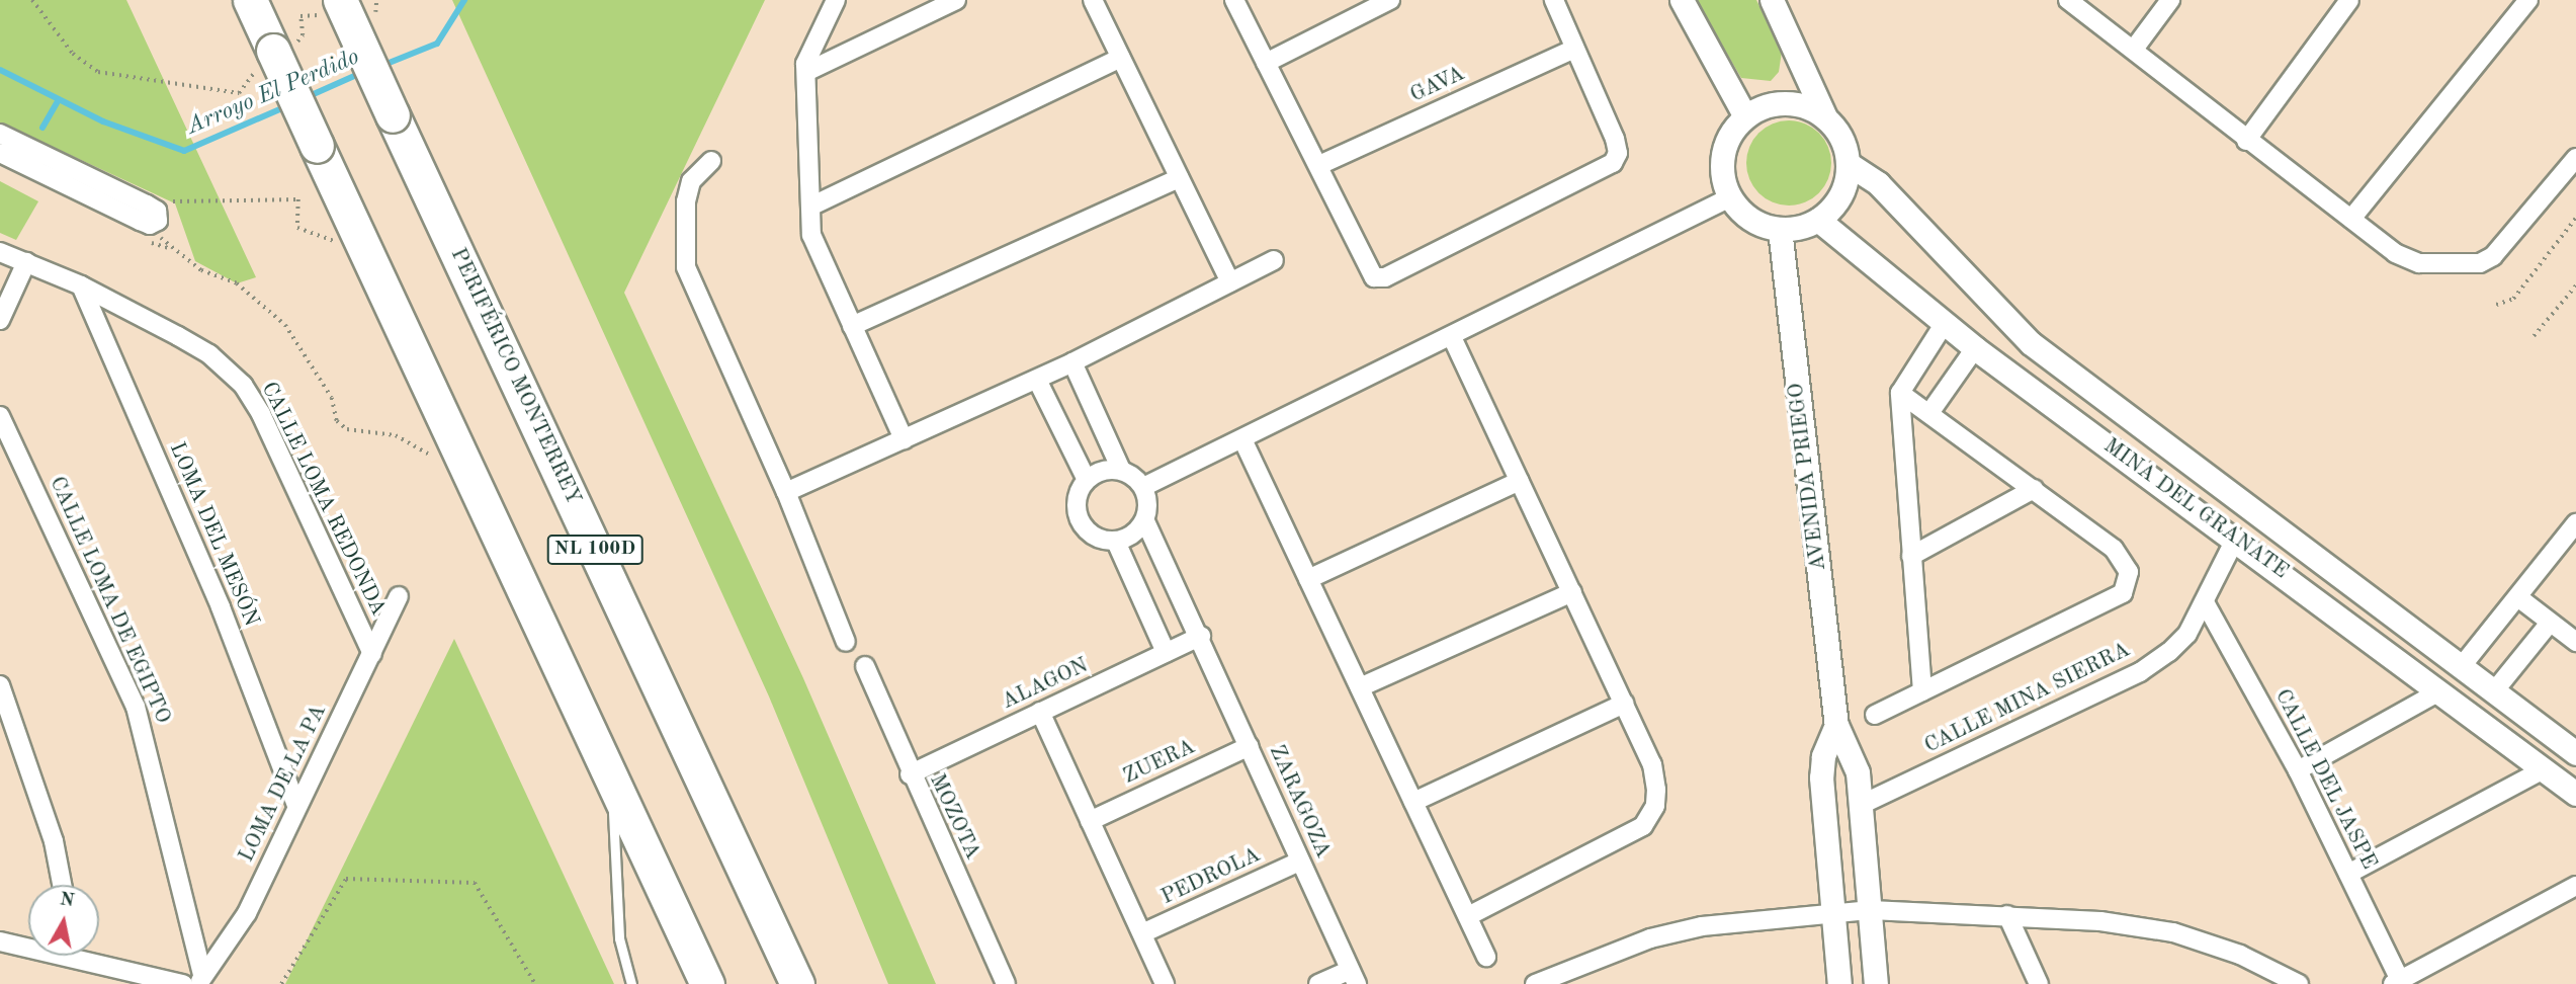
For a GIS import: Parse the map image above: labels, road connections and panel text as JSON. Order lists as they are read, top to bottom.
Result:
{
  "streets": {
    "highway": ["PERIFÉRICO MONTERREY", "NL 100D"],
    "street": [
      "GAVA",
      "AVENIDA PRIEGO",
      "CALLE LOMA REDONDA",
      "MINA DEL GRANATE",
      "LOMA DEL MESÓN",
      "CALLE LOMA DE EGIPTO",
      "ALAGON",
      "CALLE MINA SIERRA",
      "ZUERA",
      "CALLE DEL JASPE",
      "LOMA DE LA PA",
      "ZARAGOZA",
      "MOZOTA",
      "PEDROLA"
    ]
  },
  "crossings": [
    ["AVENIDA PRIEGO", "MINA DEL GRANATE"],
    ["AVENIDA PRIEGO", "CALLE MINA SIERRA"],
    ["CALLE LOMA REDONDA", "LOMA DEL MESÓN"],
    ["CALLE LOMA REDONDA", "LOMA DE LA PA"],
    ["MINA DEL GRANATE", "CALLE MINA SIERRA"],
    ["LOMA DEL MESÓN", "LOMA DE LA PA"],
    ["CALLE LOMA DE EGIPTO", "LOMA DE LA PA"],
    ["ALAGON", "ZARAGOZA"],
    ["ALAGON", "MOZOTA"],
    ["CALLE MINA SIERRA", "CALLE DEL JASPE"],
    ["ZUERA", "ZARAGOZA"],
    ["ZARAGOZA", "PEDROLA"]
  ],
  "water": ["Arroyo El Perdido"],
  "north": "top"
}
